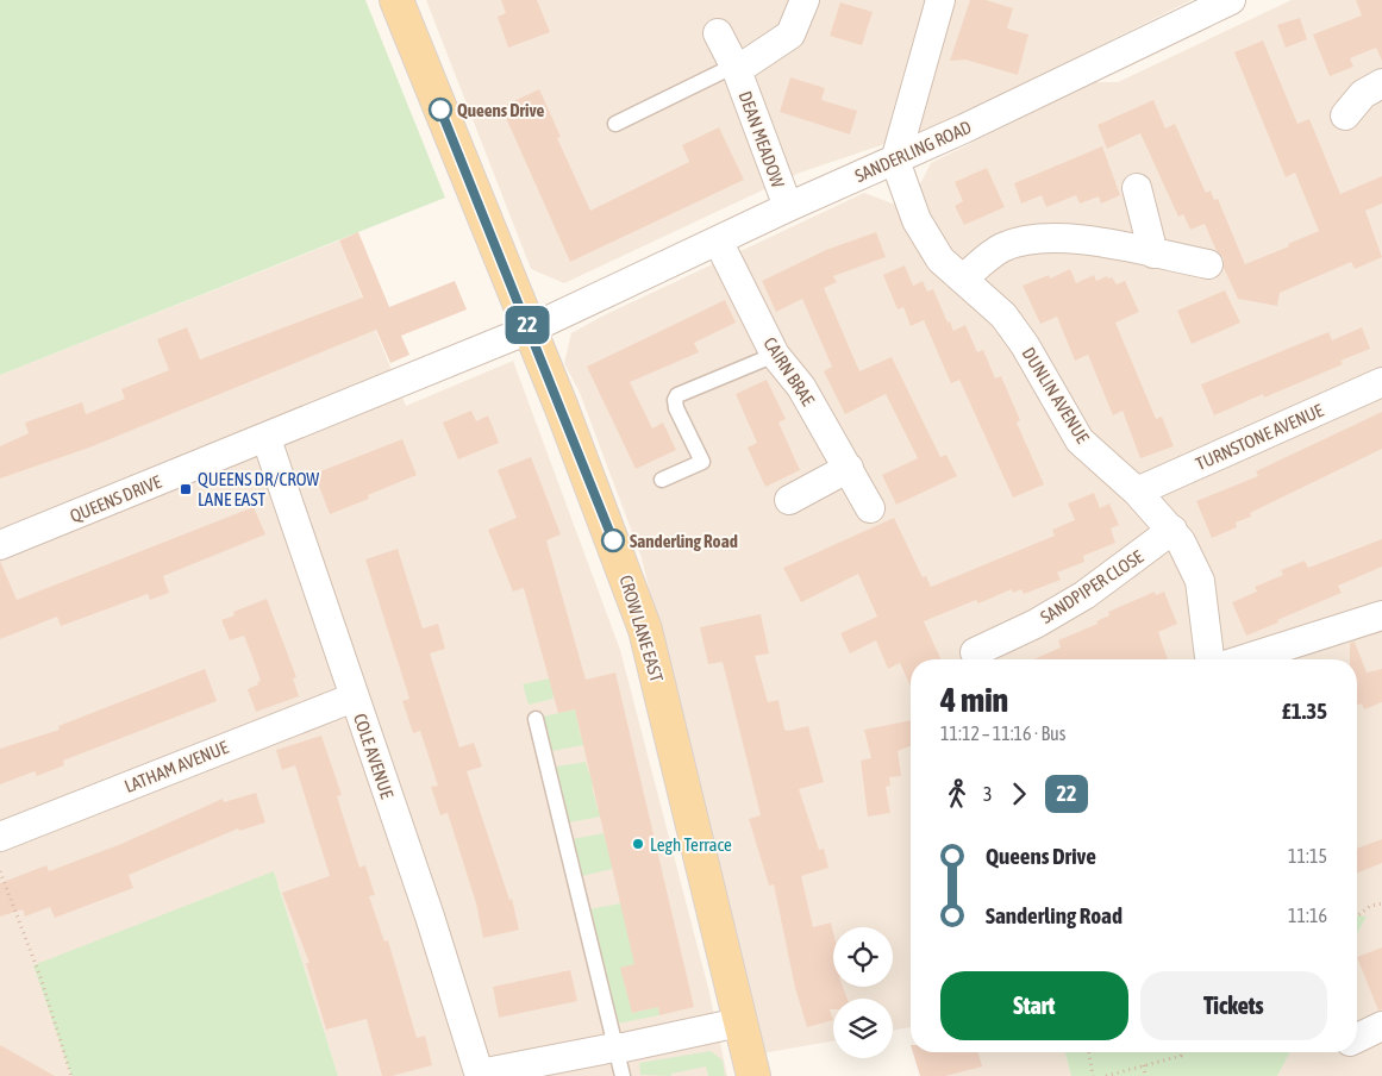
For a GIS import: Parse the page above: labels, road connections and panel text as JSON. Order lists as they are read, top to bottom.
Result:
{
  "streets": {
    "main road": ["CROW LANE EAST"],
    "street": [
      "DEAN MEADOW",
      "SANDERLING ROAD",
      "CAIRN BRAE",
      "DUNLIN AVENUE",
      "TURNSTONE AVENUE",
      "QUEENS DRIVE",
      "SANDPIPER CLOSE",
      "COLE AVENUE",
      "LATHAM AVENUE"
    ]
  },
  "crossings": [
    ["DEAN MEADOW", "SANDERLING ROAD"],
    ["SANDERLING ROAD", "CAIRN BRAE"],
    ["SANDERLING ROAD", "DUNLIN AVENUE"],
    ["SANDERLING ROAD", "QUEENS DRIVE"],
    ["SANDERLING ROAD", "CROW LANE EAST"],
    ["DUNLIN AVENUE", "TURNSTONE AVENUE"],
    ["DUNLIN AVENUE", "SANDPIPER CLOSE"],
    ["QUEENS DRIVE", "CROW LANE EAST"],
    ["QUEENS DRIVE", "COLE AVENUE"],
    ["CROW LANE EAST", "COLE AVENUE"],
    ["COLE AVENUE", "LATHAM AVENUE"]
  ],
  "places": {
    "other": ["Queens Drive", "Sanderling Road", "Legh Terrace"],
    "transit": ["QUEENS DR/CROW LANE EAST"]
  },
  "lines": ["bus line 22"],
  "page": {
    "on_map": "22",
    "heading": ["4 min", "11:12 – 11:16 · Bus", "£1.35"],
    "legs": ["3", "22"],
    "list": [
      {
        "name": "Queens Drive",
        "value": "11:15"
      },
      {
        "name": "Sanderling Road",
        "value": "11:16"
      }
    ],
    "buttons": ["Start", "Tickets"]
  }
}
